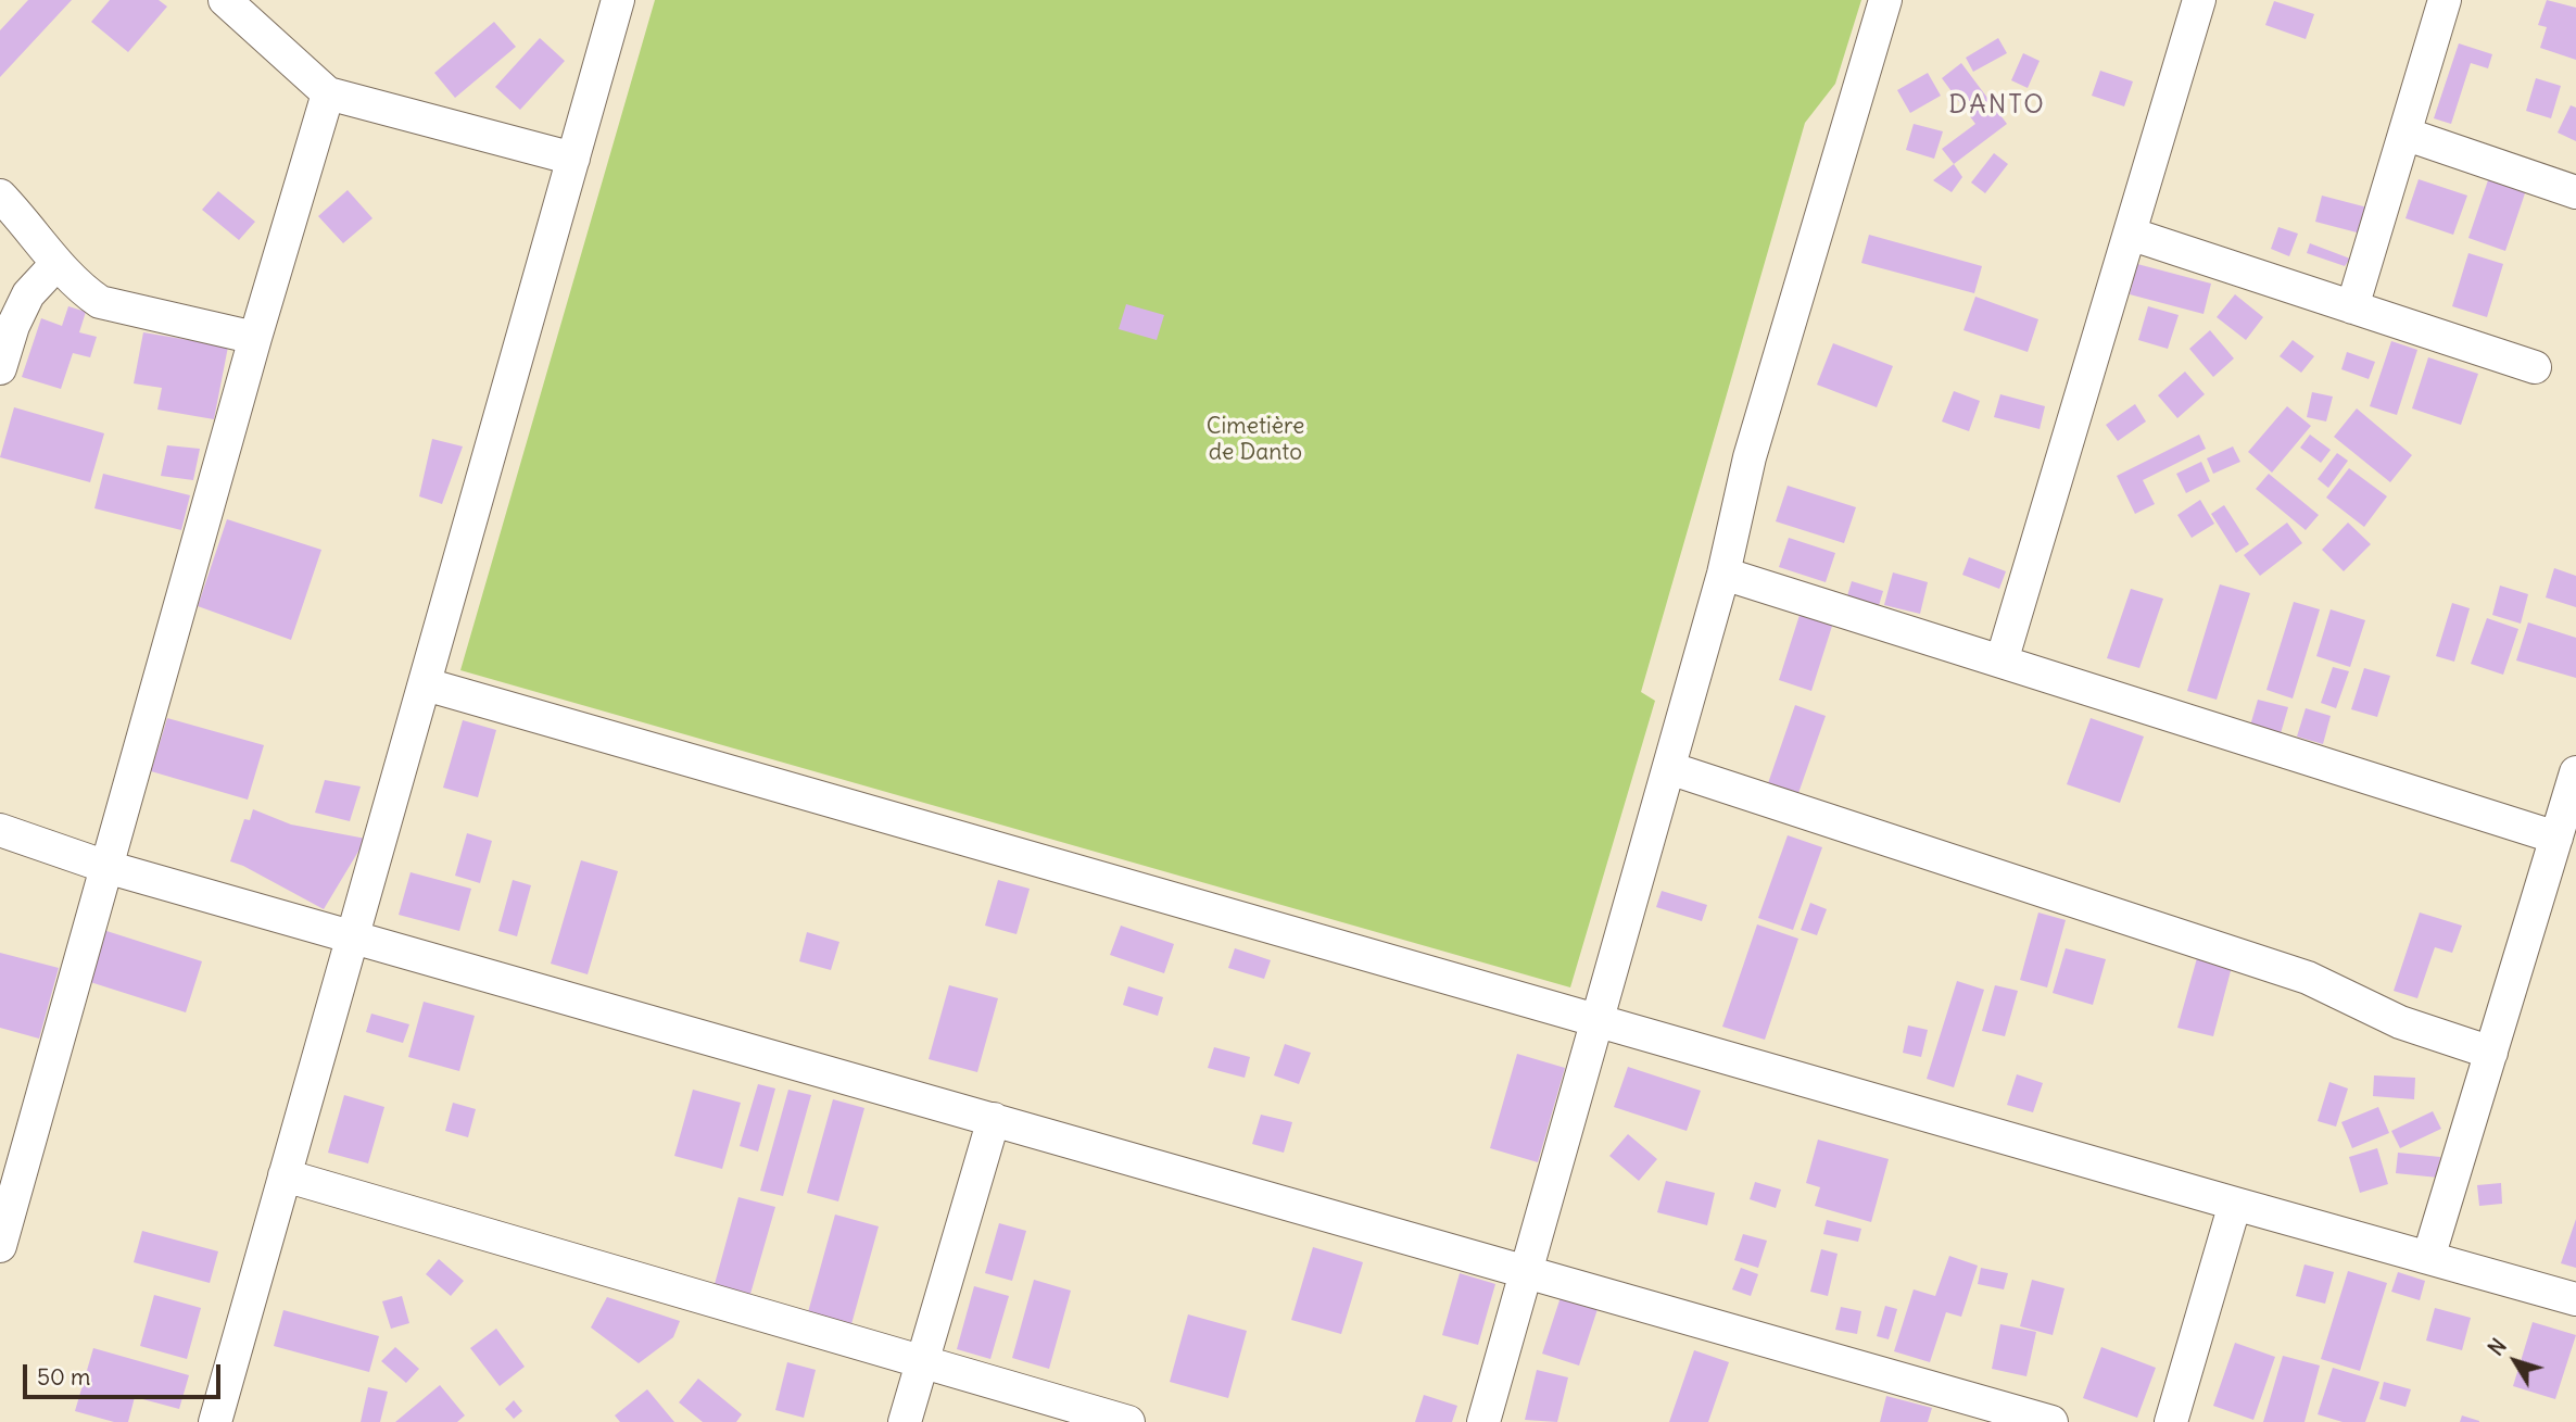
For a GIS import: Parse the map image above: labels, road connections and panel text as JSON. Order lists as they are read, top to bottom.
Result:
{
  "districts": ["DANTO"],
  "parks": ["Cimetière de Danto"],
  "scale_bar": "50 m",
  "north": "top left"
}
